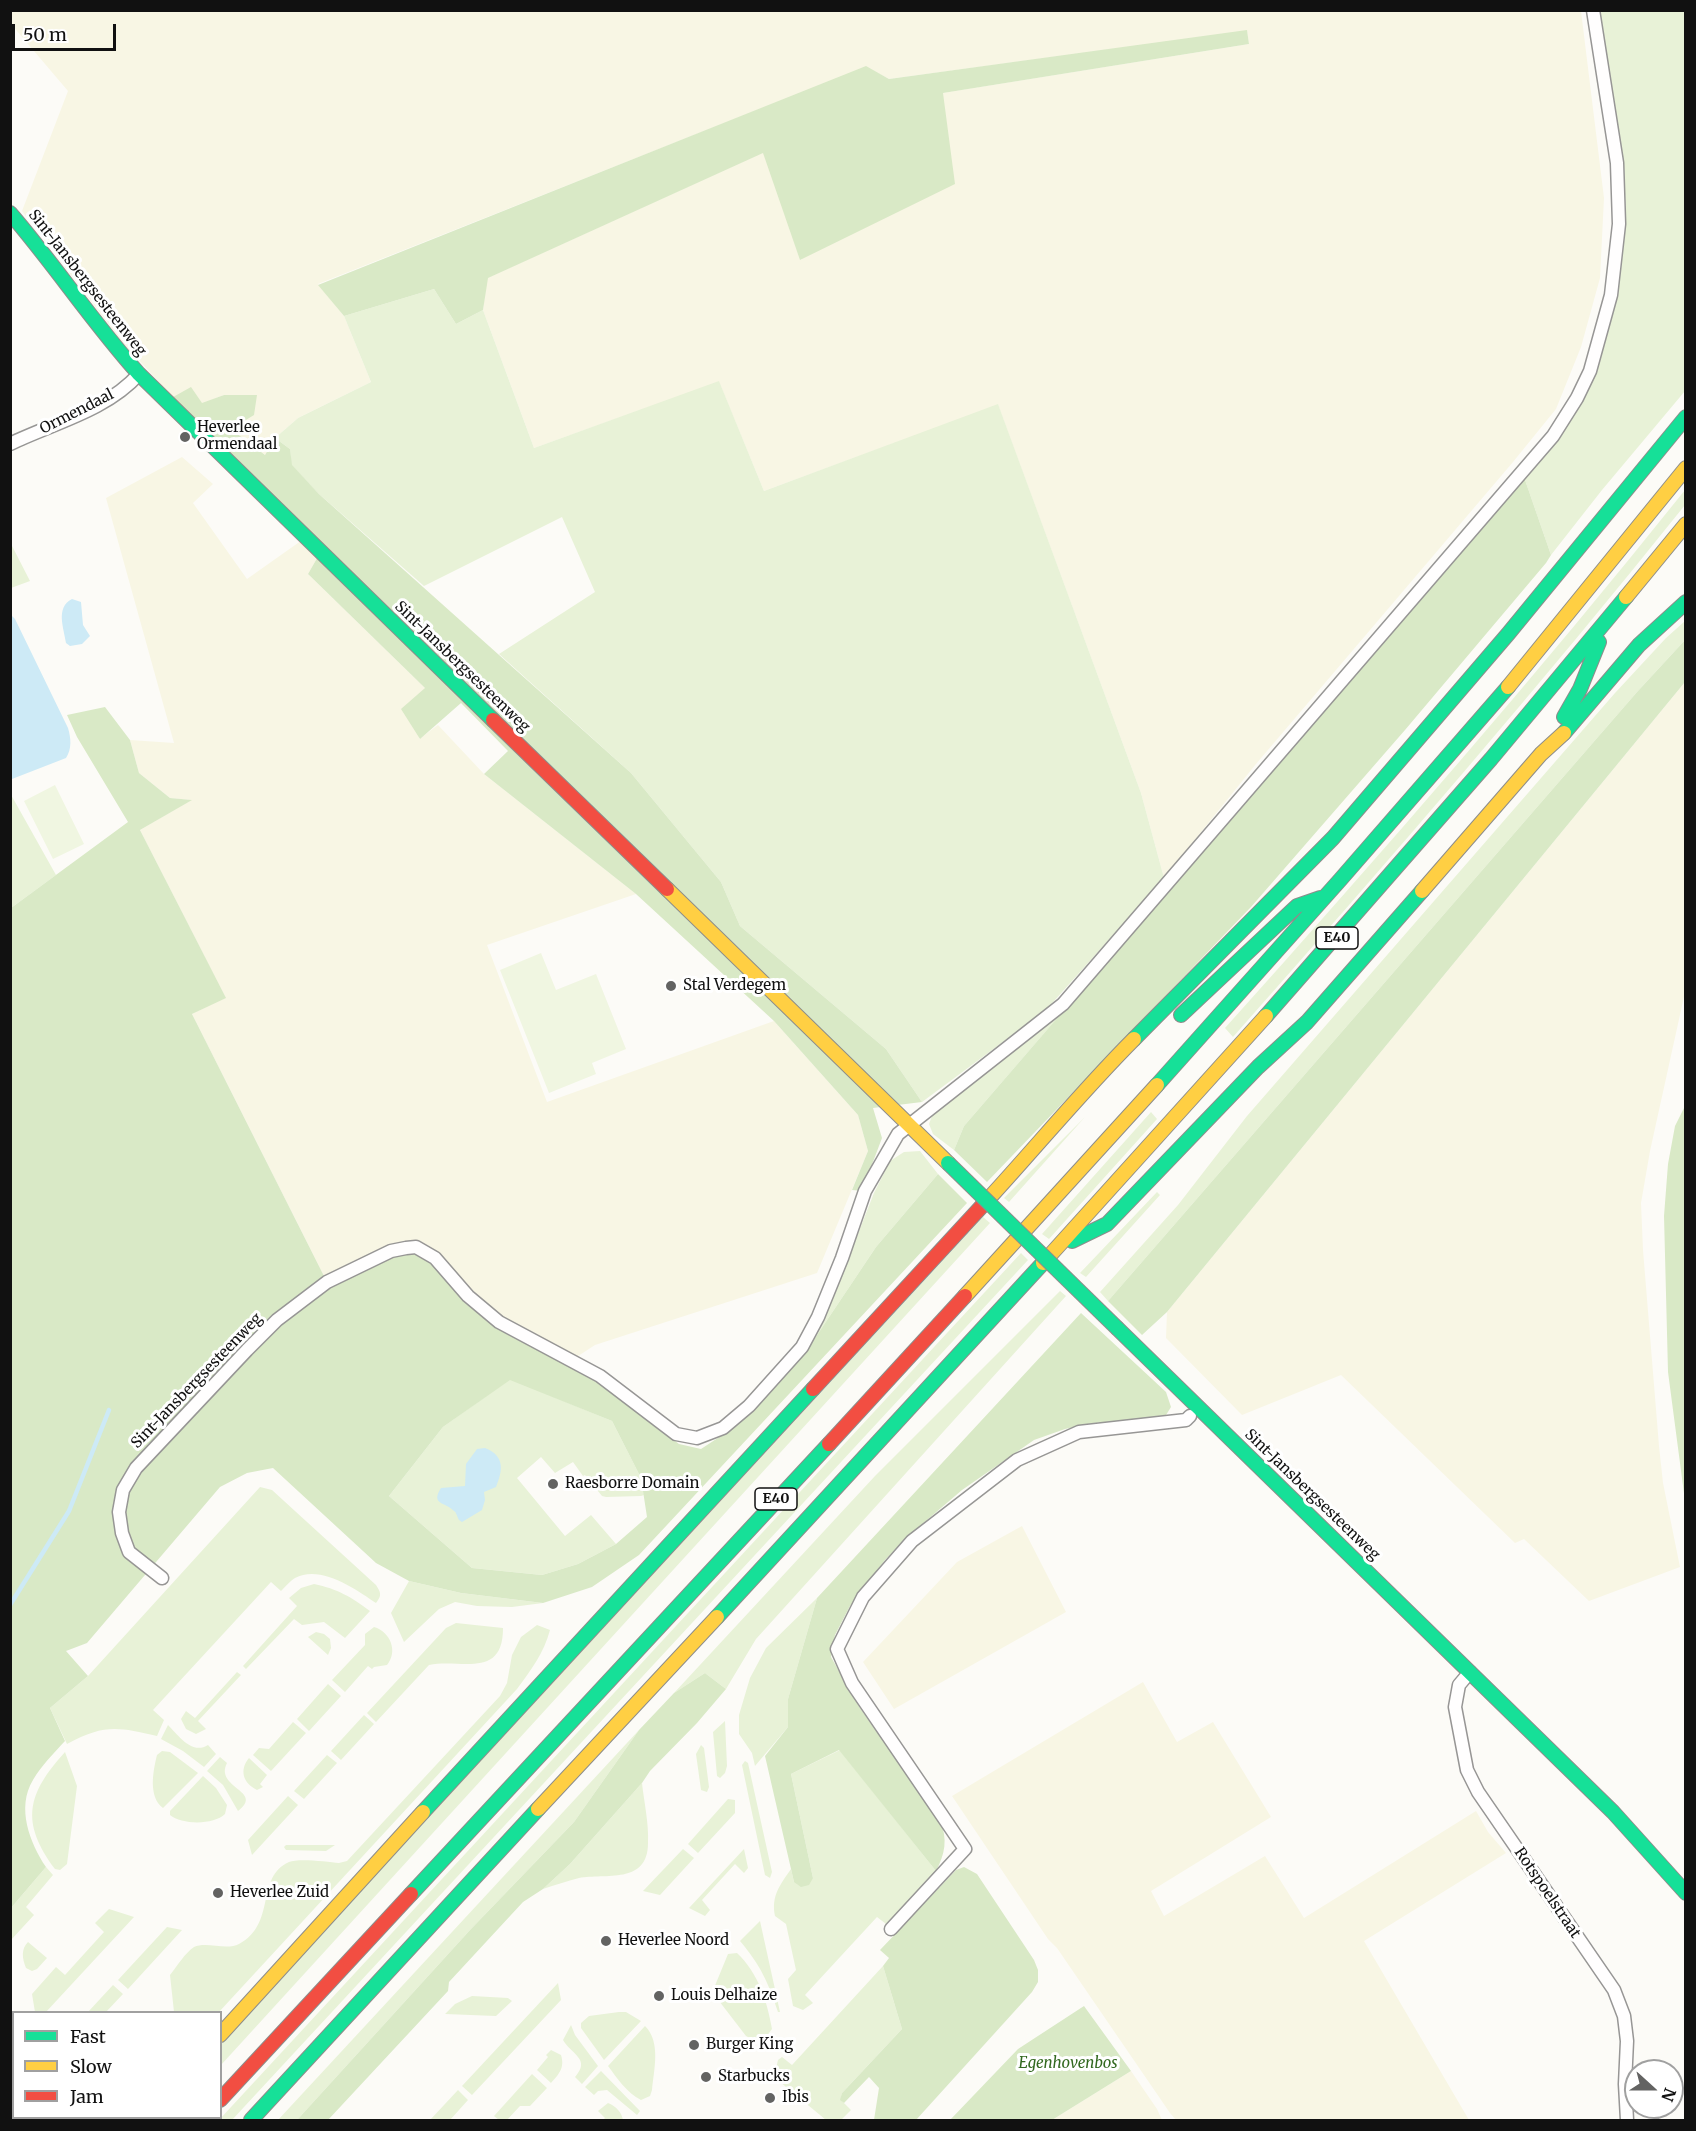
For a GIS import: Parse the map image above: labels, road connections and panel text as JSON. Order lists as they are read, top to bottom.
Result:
{
  "streets": {
    "main road": ["Sint-Jansbergsesteenweg", "E40"],
    "street": ["Ormendaal", "Rotspoelstraat"]
  },
  "crossings": [
    ["Sint-Jansbergsesteenweg", "Ormendaal"],
    ["Sint-Jansbergsesteenweg", "Rotspoelstraat"]
  ],
  "parks": ["Egenhovenbos"],
  "places": [
    "Heverlee Ormendaal",
    "Stal Verdegem",
    "Raesborre Domain",
    "Heverlee Zuid",
    "Heverlee Noord",
    "Louis Delhaize",
    "Burger King",
    "Starbucks",
    "Ibis"
  ],
  "legend": ["Fast", "Slow", "Jam"],
  "scale_bar": "50 m",
  "north": "right"
}
